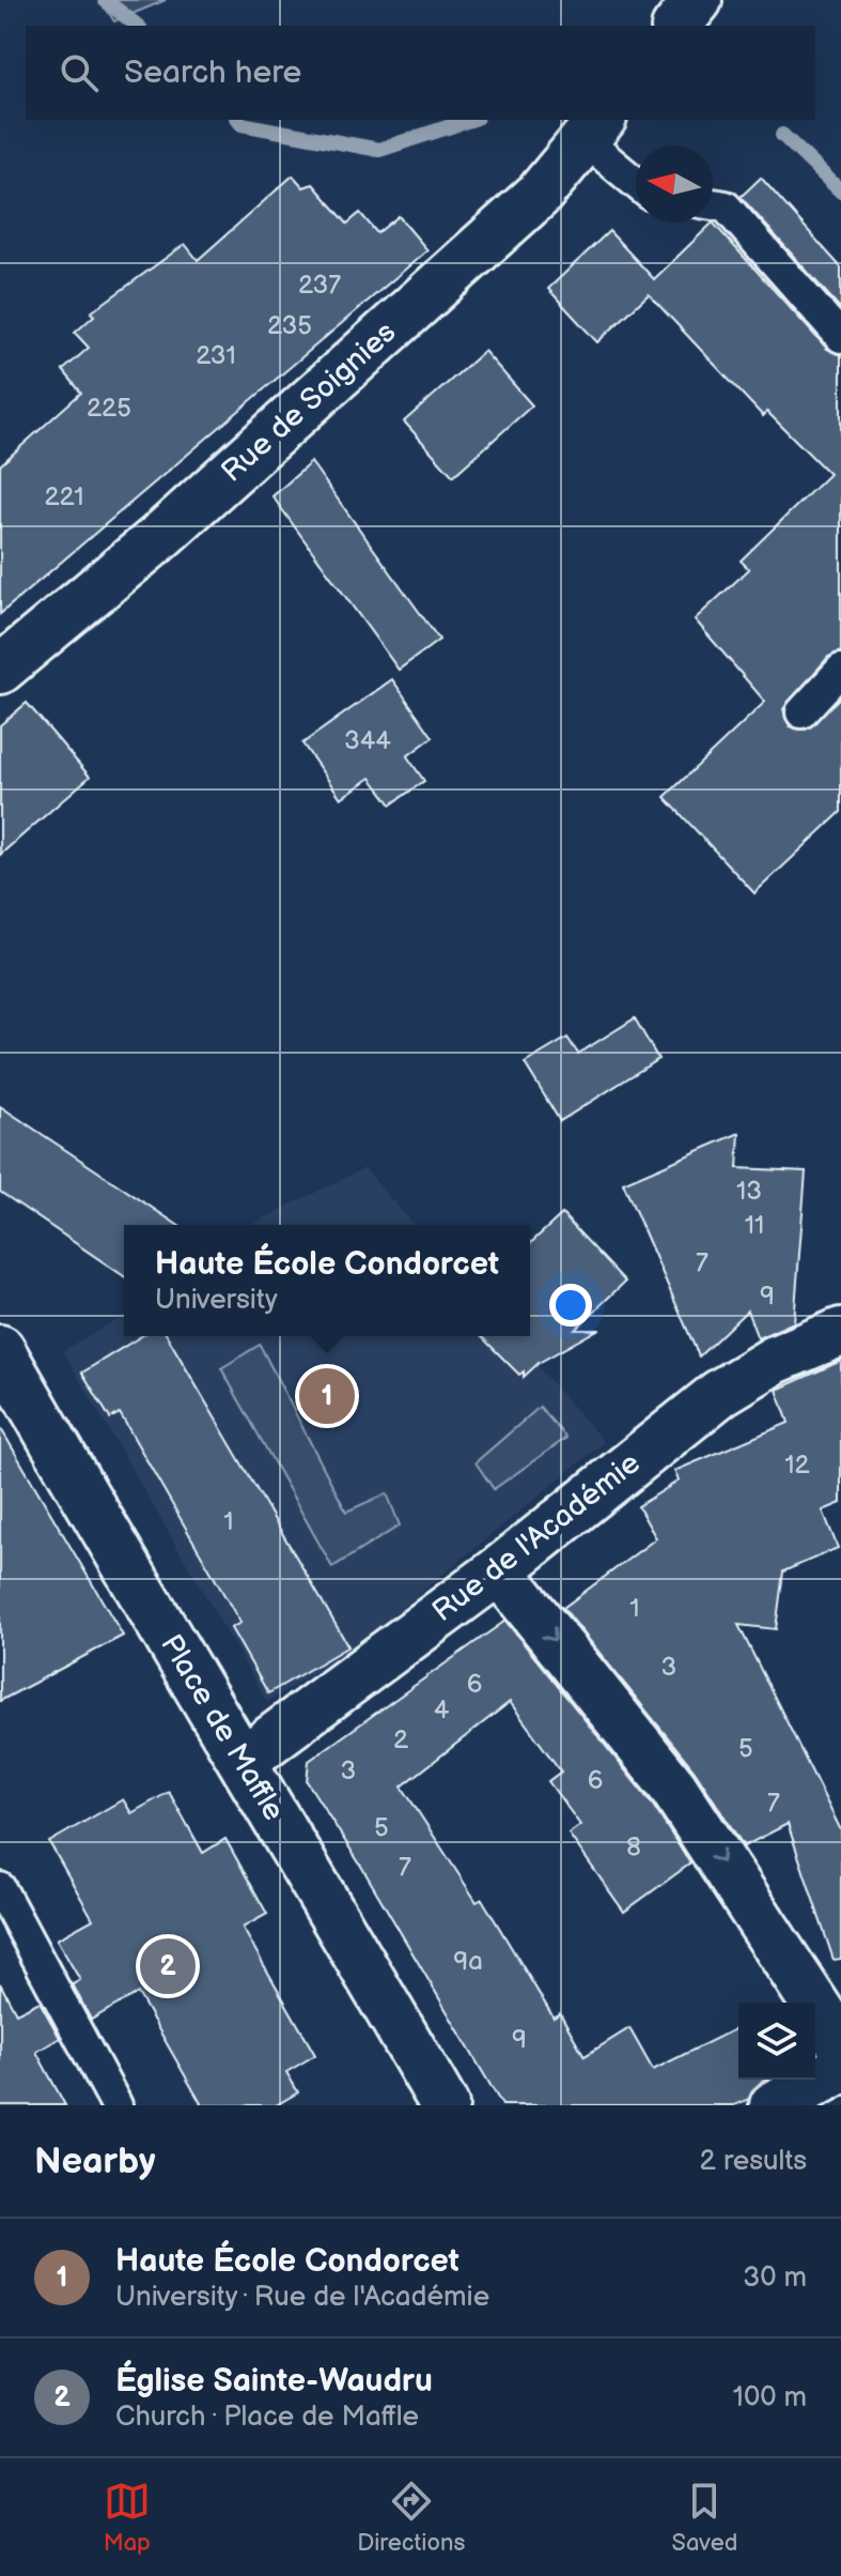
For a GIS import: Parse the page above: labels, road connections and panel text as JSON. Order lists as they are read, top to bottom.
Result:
{
  "streets": {
    "street": ["Rue de Soignies", "Rue de l'Académie", "Place de Maffle"]
  },
  "crossings": [
    ["Rue de l'Académie", "Place de Maffle"]
  ],
  "house_numbers": [
    "237",
    "235",
    "231",
    "225",
    "221",
    "344",
    "13",
    "11",
    "7",
    "9",
    "12",
    "1",
    "1",
    "3",
    "6",
    "4",
    "2",
    "5",
    "3",
    "6",
    "7",
    "5",
    "8",
    "7",
    "9a",
    "9"
  ],
  "north": "left",
  "page": {
    "search": "Search here",
    "popup": ["Haute École Condorcet", "University"],
    "pins": ["1", "2"],
    "heading": ["Nearby", "2 results"],
    "list": [
      {
        "mark": "1",
        "name": "Haute École Condorcet",
        "note": "University · Rue de l'Académie",
        "value": "30 m"
      },
      {
        "mark": "2",
        "name": "Église Sainte-Waudru",
        "note": "Church · Place de Maffle",
        "value": "100 m"
      }
    ],
    "nav": ["Map", "Directions", "Saved"]
  }
}
